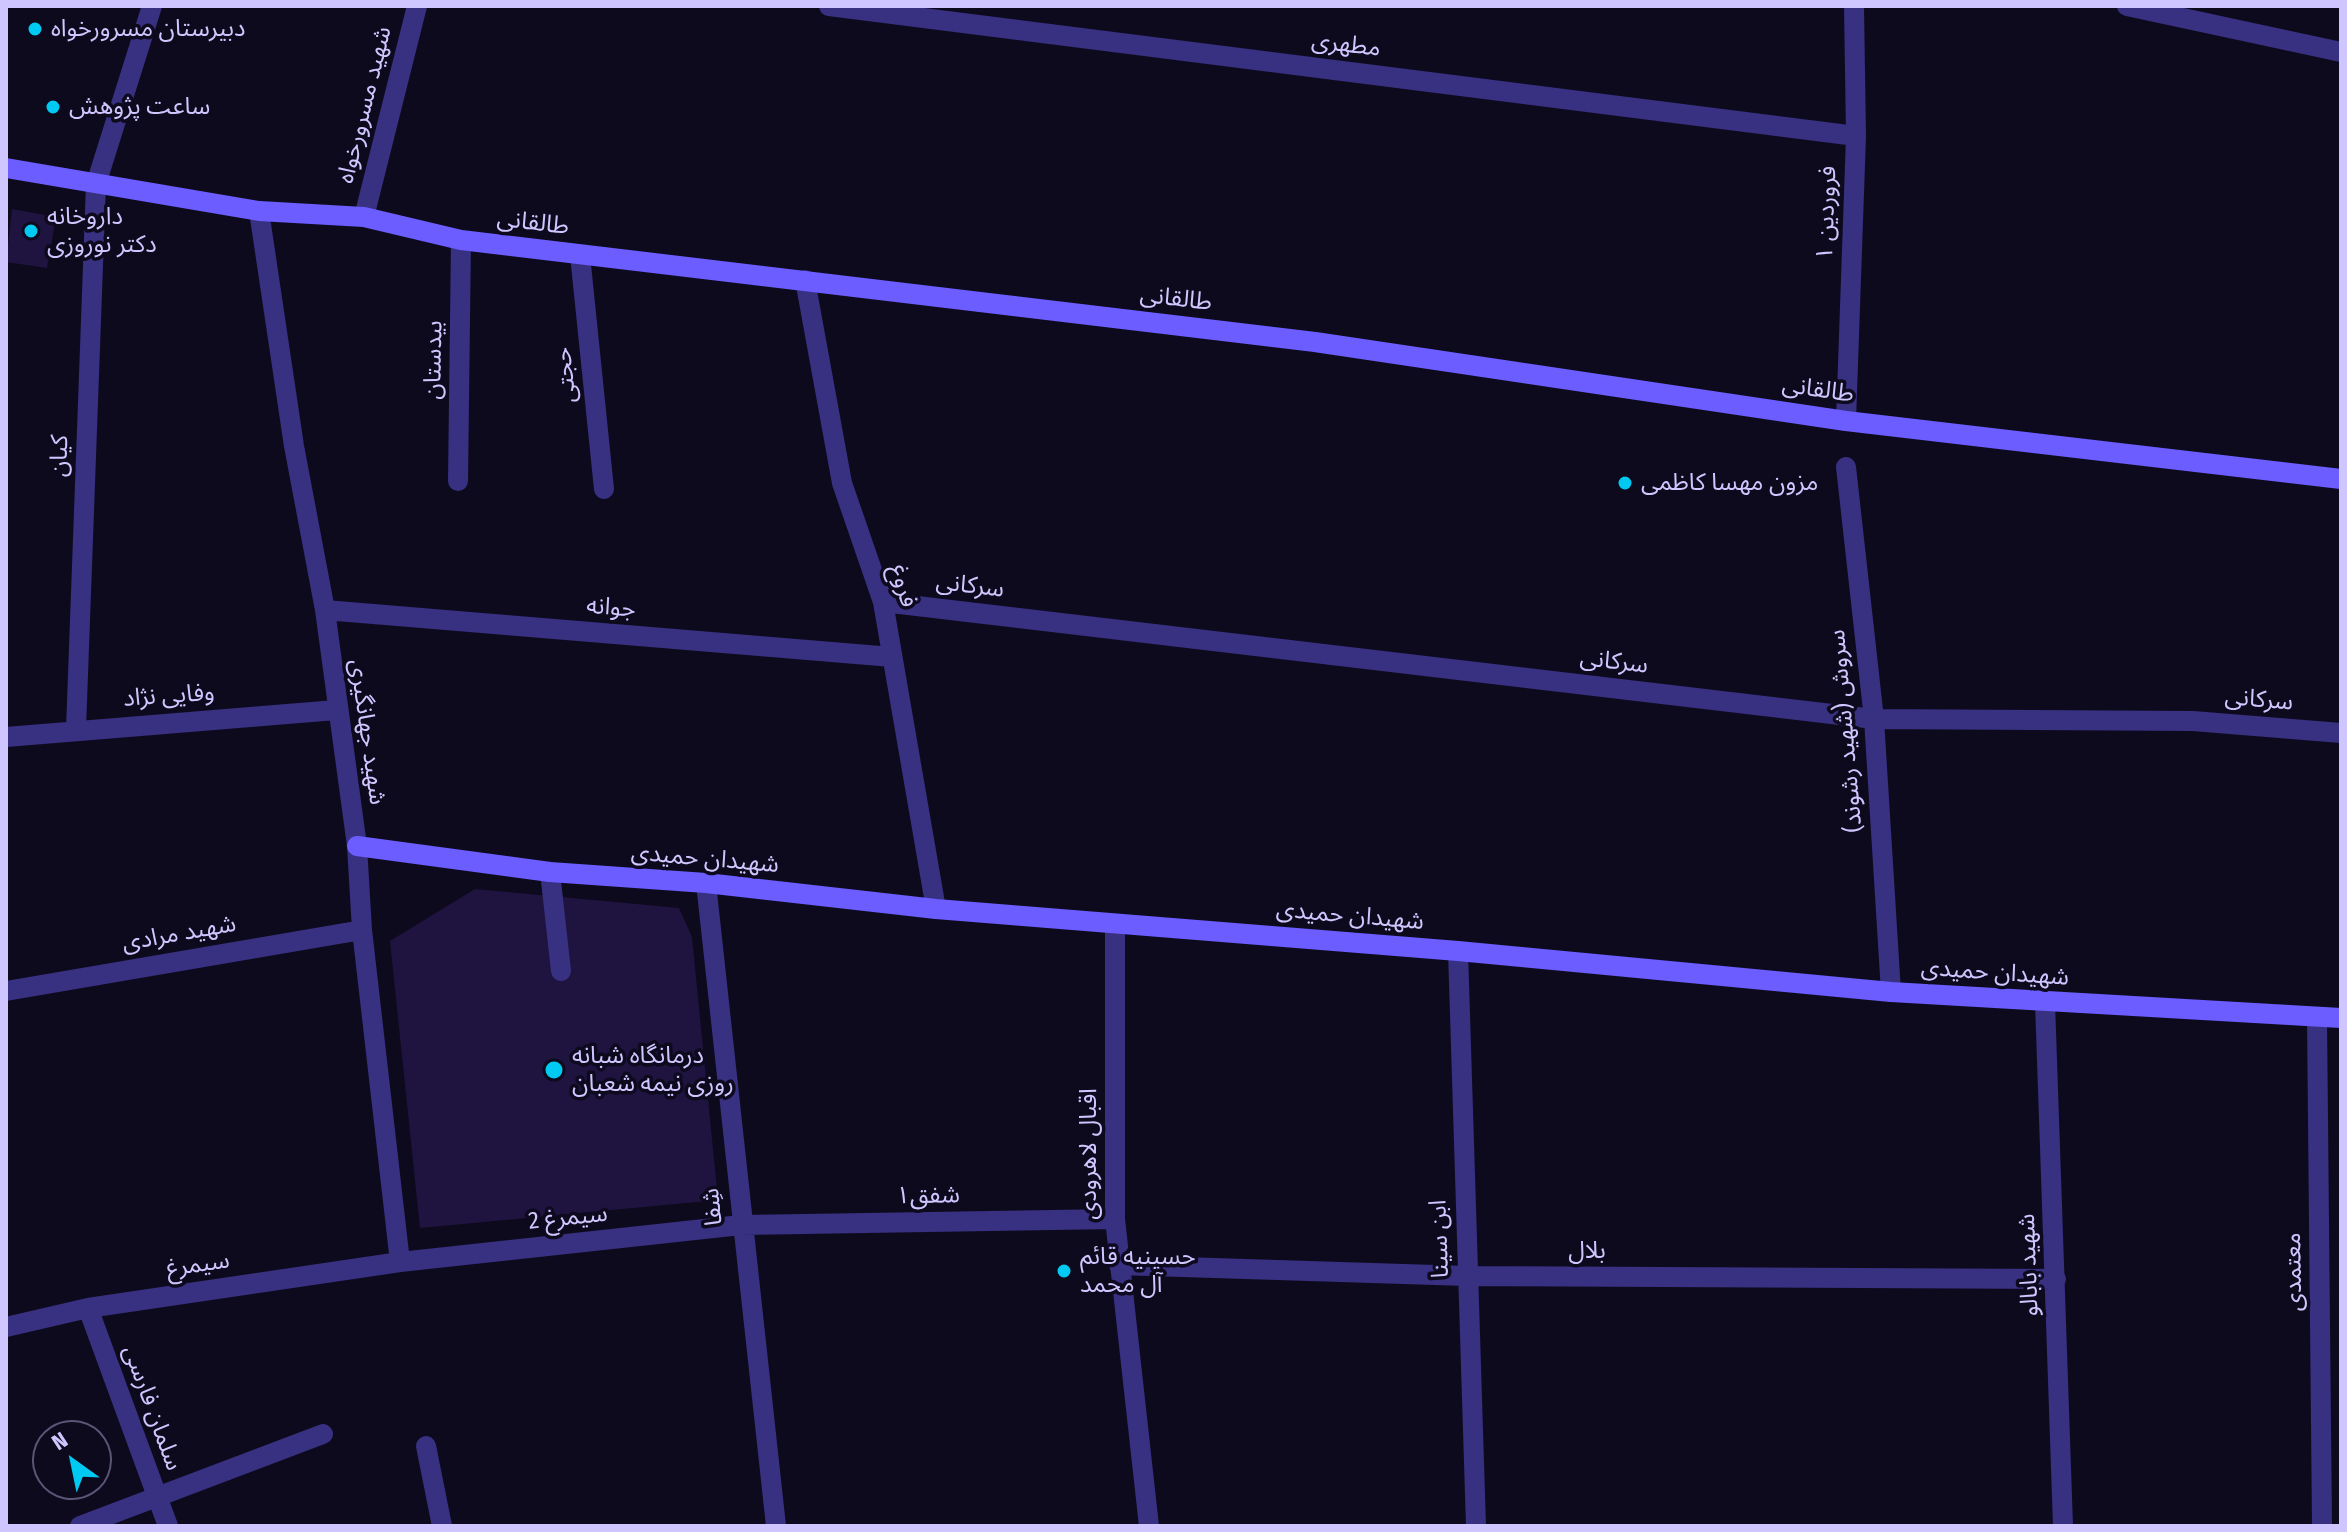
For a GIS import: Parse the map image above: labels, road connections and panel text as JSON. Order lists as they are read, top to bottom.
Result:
{
  "streets": {
    "street": [
      "مطهری",
      "شهید مسرورخواه",
      "فروردین ۱",
      "طالقانی",
      "بیدستان",
      "حجتی",
      "کیان",
      "فروغ",
      "سرکانی",
      "جوانه",
      "وفایی نژاد",
      "سروش (شهید رشوند)",
      "شهید جهانگیری",
      "شهیدان حمیدی",
      "شهید مرادی",
      "اقبال لاهرودی",
      "۱شفق",
      "شِفا",
      "سیمرغ 2",
      "ابن سینا",
      "بلال",
      "سیمرغ",
      "شهید بابالو",
      "معتمدی",
      "سلمان فارسی"
    ]
  },
  "crossings": [
    ["مطهری", "فروردین ۱"],
    ["شهید مسرورخواه", "طالقانی"],
    ["فروردین ۱", "طالقانی"],
    ["طالقانی", "بیدستان"],
    ["طالقانی", "حجتی"],
    ["طالقانی", "کیان"],
    ["طالقانی", "فروغ"],
    ["طالقانی", "شهید جهانگیری"],
    ["کیان", "وفایی نژاد"],
    ["فروغ", "سرکانی"],
    ["فروغ", "جوانه"],
    ["فروغ", "شهیدان حمیدی"],
    ["سرکانی", "سروش (شهید رشوند)"],
    ["جوانه", "شهید جهانگیری"],
    ["وفایی نژاد", "شهید جهانگیری"],
    ["سروش (شهید رشوند)", "شهیدان حمیدی"],
    ["شهید جهانگیری", "شهیدان حمیدی"],
    ["شهید جهانگیری", "شهید مرادی"],
    ["شهید جهانگیری", "سیمرغ 2"],
    ["شهید جهانگیری", "سیمرغ"],
    ["شهیدان حمیدی", "اقبال لاهرودی"],
    ["شهیدان حمیدی", "شِفا"],
    ["شهیدان حمیدی", "ابن سینا"],
    ["شهیدان حمیدی", "شهید بابالو"],
    ["شهیدان حمیدی", "معتمدی"],
    ["اقبال لاهرودی", "۱شفق"],
    ["اقبال لاهرودی", "بلال"],
    ["۱شفق", "شِفا"],
    ["۱شفق", "سیمرغ 2"],
    ["شِفا", "سیمرغ 2"],
    ["سیمرغ 2", "سیمرغ"],
    ["ابن سینا", "بلال"],
    ["بلال", "شهید بابالو"],
    ["سیمرغ", "سلمان فارسی"]
  ],
  "places": [
    "دبیرستان مسرورخواه",
    "ساعت پژوهش",
    "داروخانه دکتر نوروزی",
    "مزون مهسا کاظمی",
    "درمانگاه شبانه روزی نیمه شعبان",
    "حسینیه قائم آل محمد"
  ],
  "north": "top left"
}
